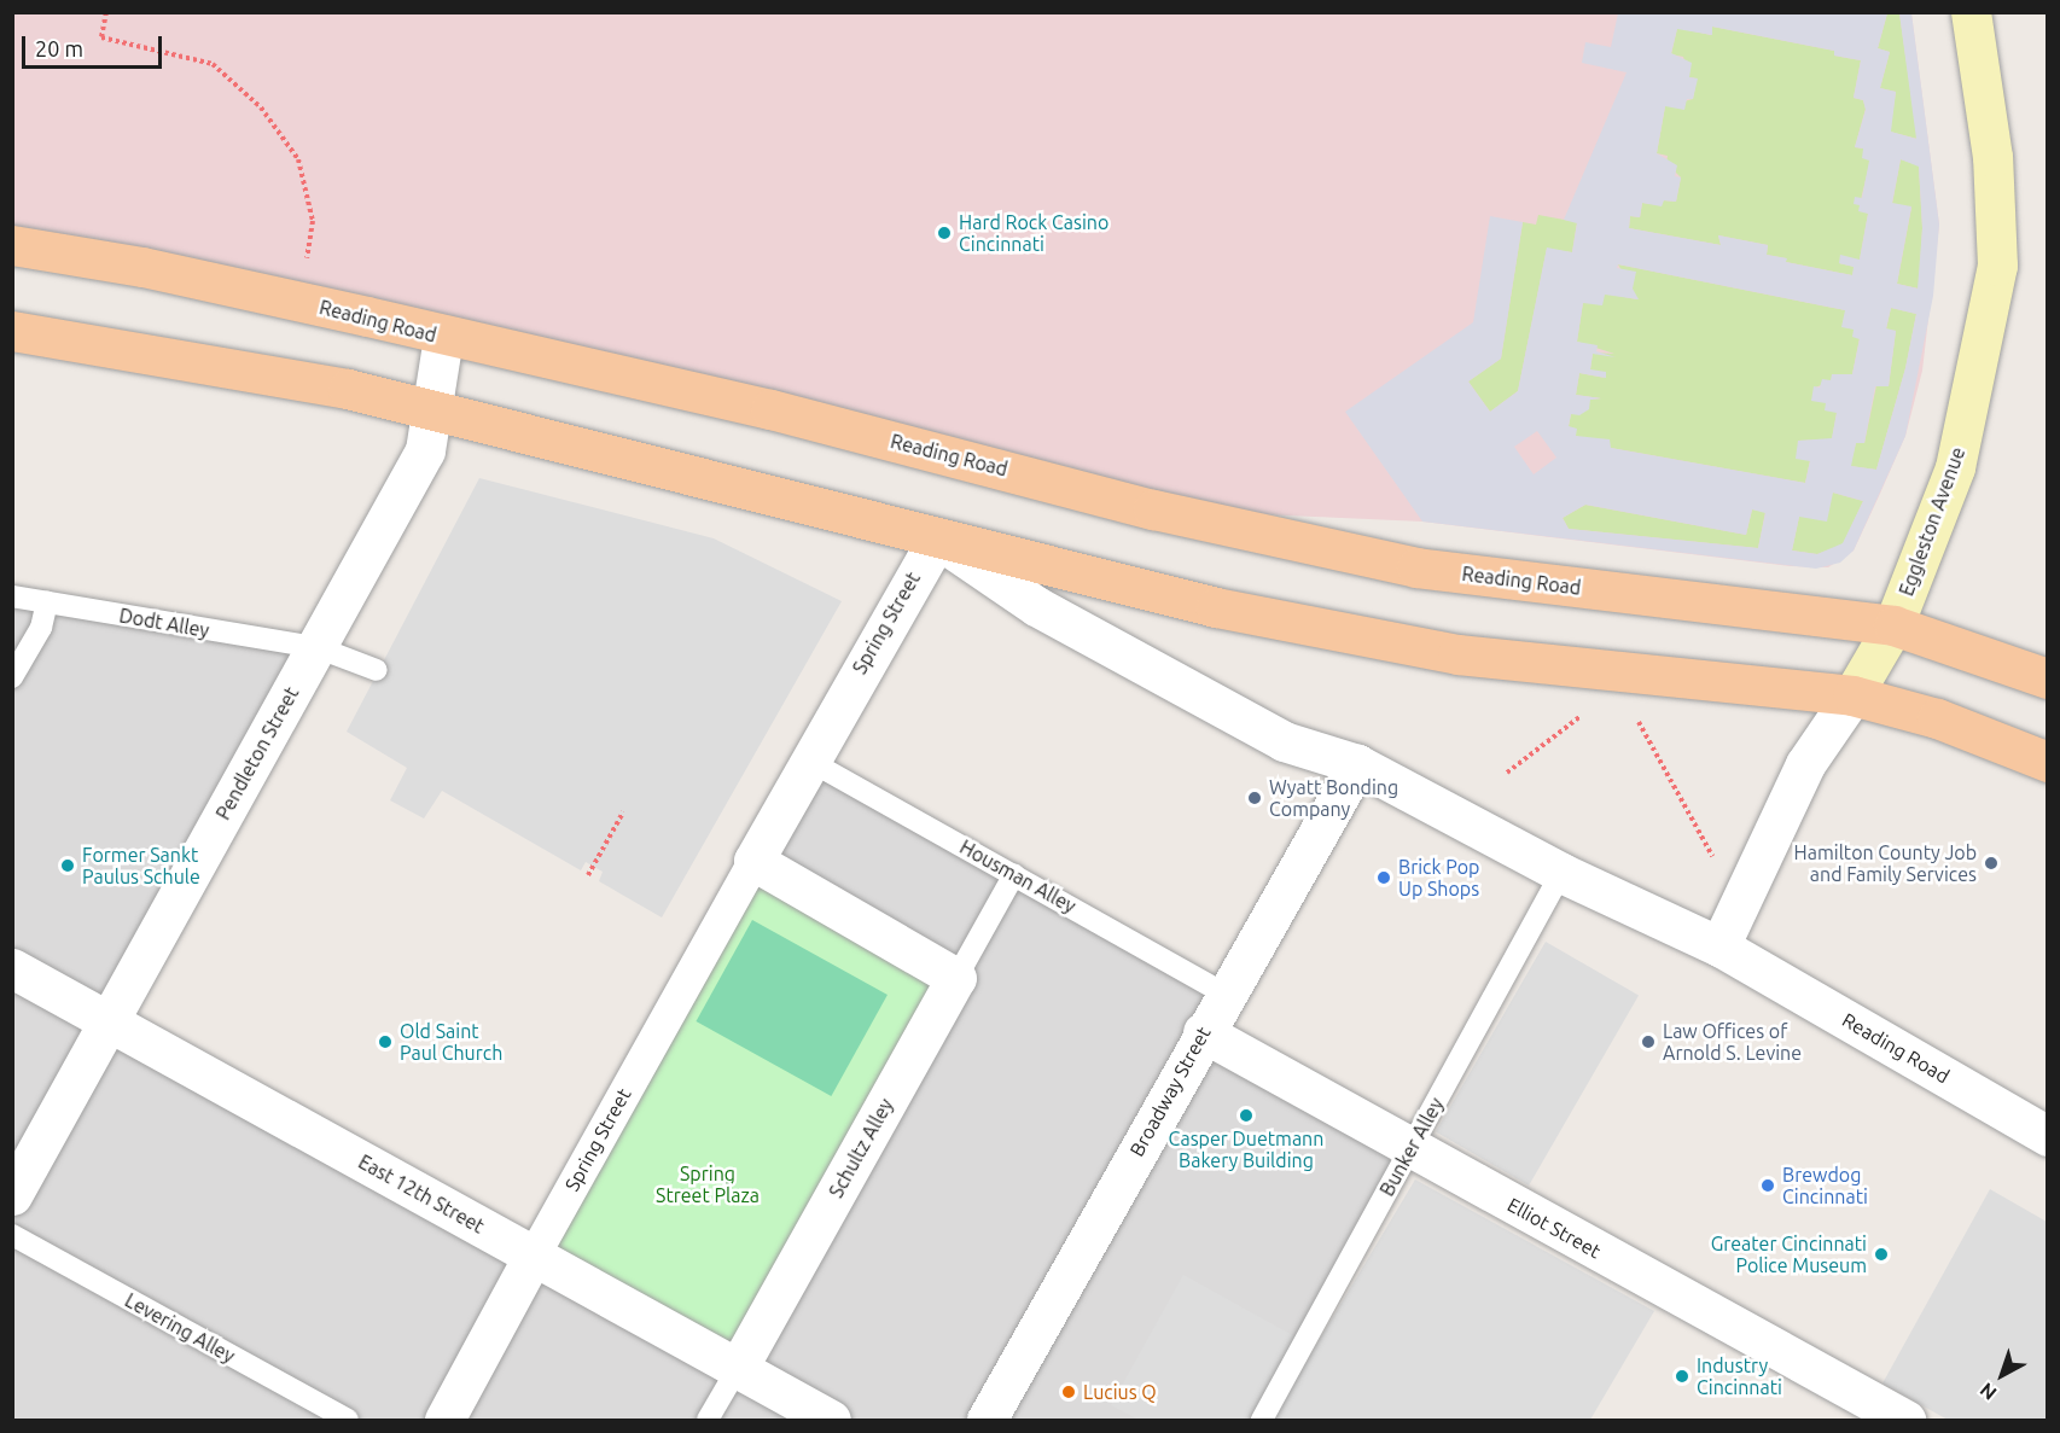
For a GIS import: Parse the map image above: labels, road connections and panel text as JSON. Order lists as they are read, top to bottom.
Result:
{
  "streets": {
    "main road": ["Reading Road", "Eggleston Avenue"],
    "street": [
      "Spring Street",
      "Pendleton Street",
      "Broadway Street",
      "Schultz Alley",
      "East 12th Street",
      "Elliot Street"
    ],
    "lane": [
      "Dodt Alley",
      "Housman Alley",
      "Bunker Alley",
      "Levering Alley"
    ]
  },
  "crossings": [
    ["Reading Road", "Eggleston Avenue"],
    ["Reading Road", "Spring Street"],
    ["Reading Road", "Pendleton Street"],
    ["Reading Road", "Broadway Street"],
    ["Reading Road", "Bunker Alley"],
    ["Dodt Alley", "Pendleton Street"],
    ["Spring Street", "Housman Alley"],
    ["Spring Street", "East 12th Street"],
    ["Pendleton Street", "East 12th Street"],
    ["Housman Alley", "Broadway Street"],
    ["Housman Alley", "Schultz Alley"],
    ["Broadway Street", "Elliot Street"],
    ["Bunker Alley", "Elliot Street"],
    ["Schultz Alley", "East 12th Street"]
  ],
  "parks": ["Spring Street Plaza"],
  "places": [
    "Hard Rock Casino Cincinnati",
    "Wyatt Bonding Company",
    "Hamilton County Job and Family Services",
    "Former Sankt Paulus Schule",
    "Brick Pop Up Shops",
    "Old Saint Paul Church",
    "Law Offices of Arnold S. Levine",
    "Casper Duetmann Bakery Building",
    "Brewdog Cincinnati",
    "Greater Cincinnati Police Museum",
    "Industry Cincinnati",
    "Lucius Q"
  ],
  "scale_bar": "20 m",
  "north": "bottom left"
}
